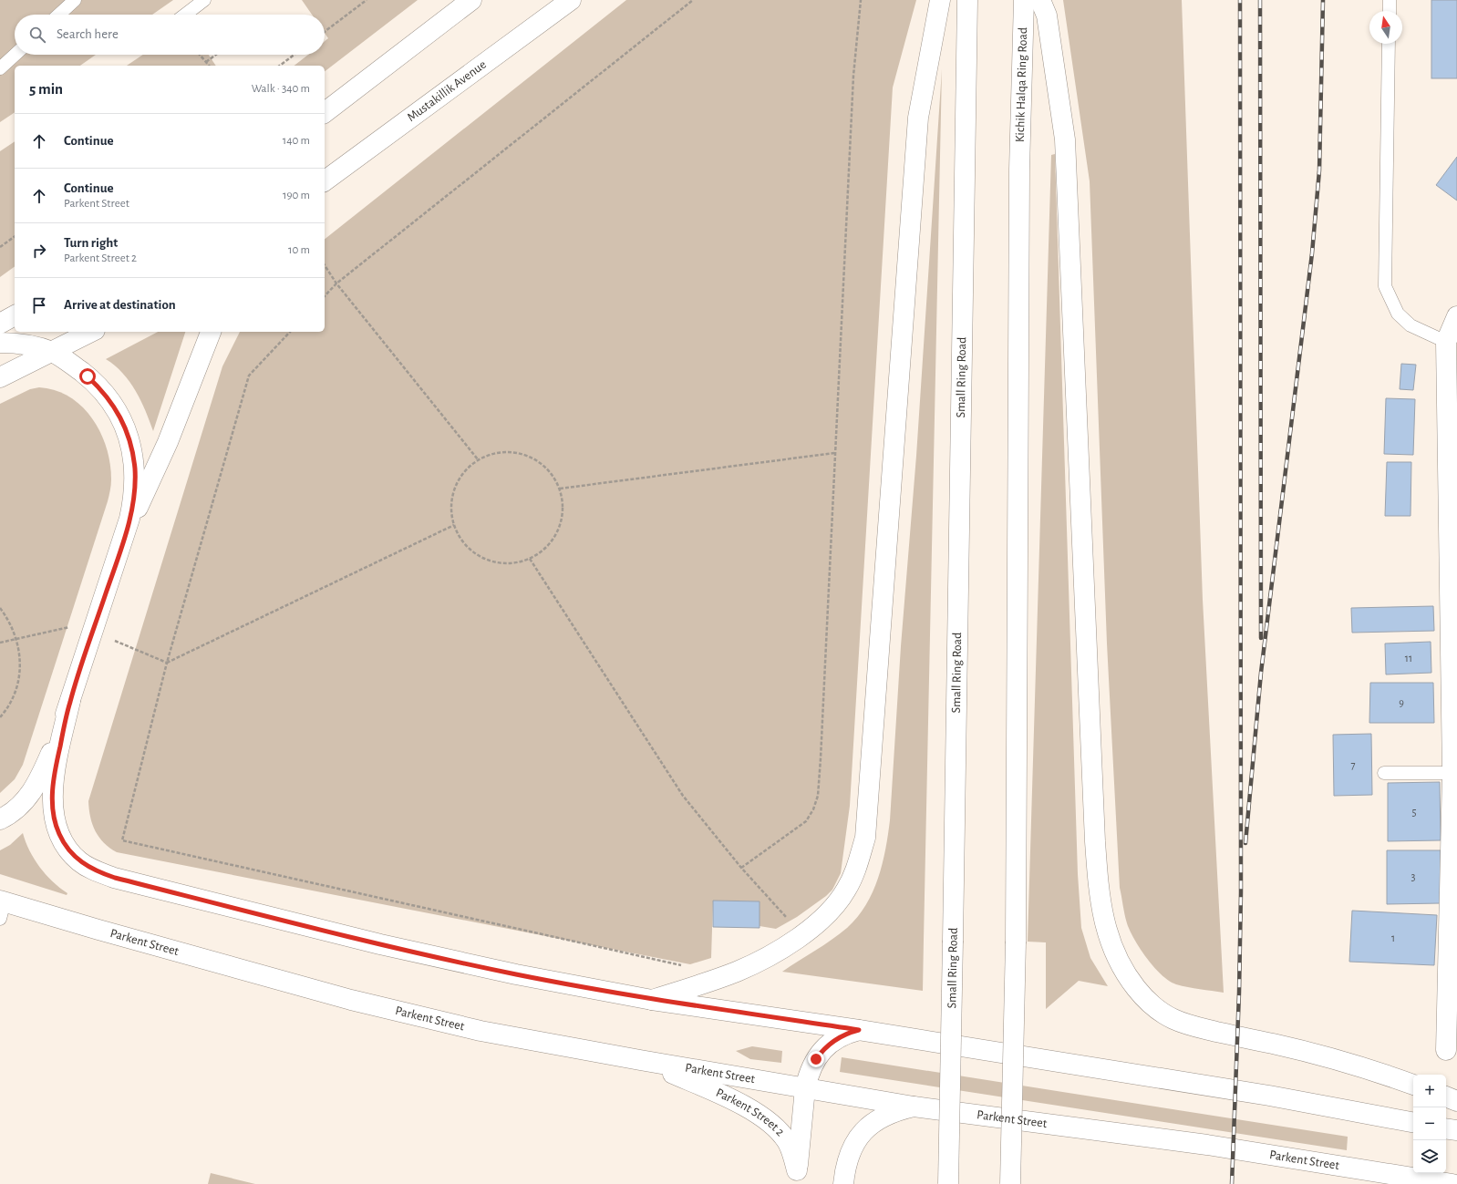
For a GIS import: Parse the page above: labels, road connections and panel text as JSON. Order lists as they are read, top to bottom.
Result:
{
  "streets": {
    "main road": [
      "Mustakillik Avenue",
      "Small Ring Road",
      "Parkent Street",
      "Parkent Street 2"
    ]
  },
  "crossings": [
    ["Parkent Street", "Parkent Street 2"]
  ],
  "house_numbers": [
    "11",
    "9",
    "7",
    "5",
    "3",
    "1"
  ],
  "north": "top",
  "page": {
    "search": "Search here",
    "heading": ["5 min", "Walk · 340 m"],
    "list": [
      ["Continue", "140 m"],
      ["Continue", "Parkent Street", "190 m"],
      ["Turn right", "Parkent Street 2", "10 m"],
      "Arrive at destination"
    ],
    "map_buttons": ["+", "−"]
  }
}
